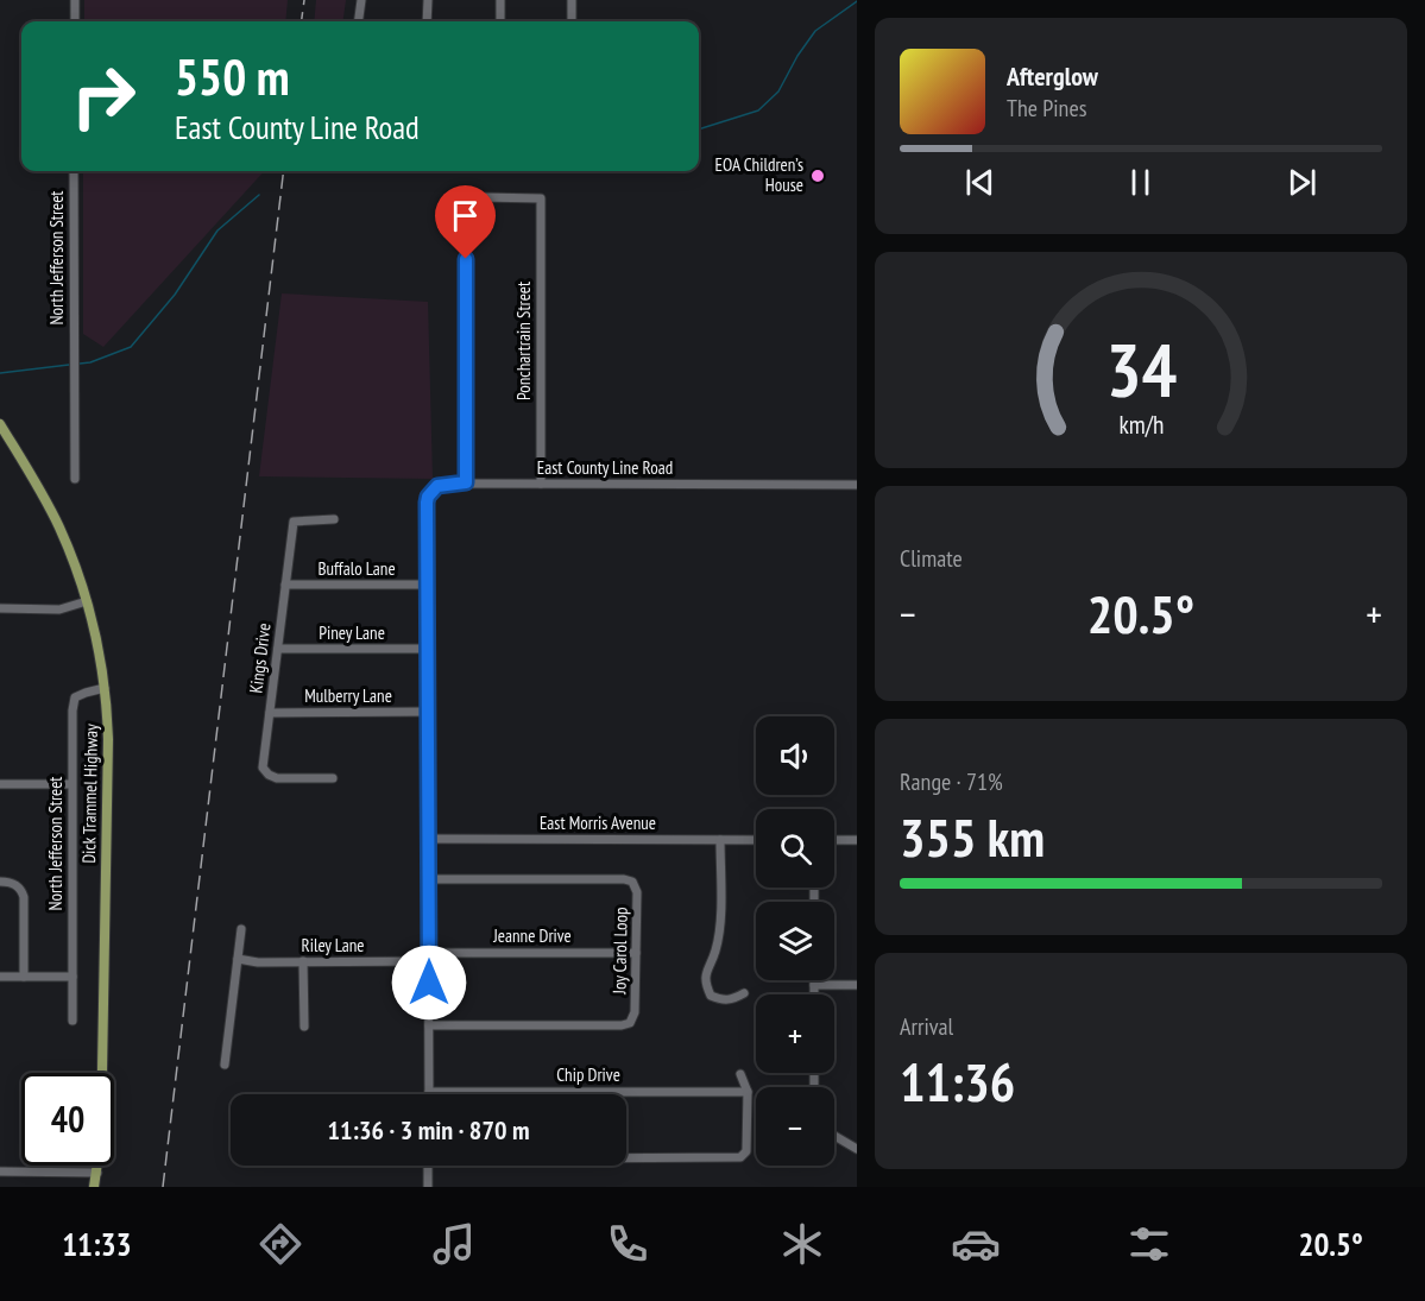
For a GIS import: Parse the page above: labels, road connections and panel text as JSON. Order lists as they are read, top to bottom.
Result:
{
  "streets": {
    "main road": ["Dick Trammel Highway"],
    "street": [
      "North Jefferson Street",
      "Ponchartrain Street",
      "East County Line Road",
      "Buffalo Lane",
      "Piney Lane",
      "Kings Drive",
      "Mulberry Lane",
      "East Morris Avenue",
      "Jeanne Drive",
      "Riley Lane",
      "Joy Carol Loop",
      "Chip Drive"
    ]
  },
  "crossings": [
    ["North Jefferson Street", "Dick Trammel Highway"],
    ["Ponchartrain Street", "East County Line Road"],
    ["East County Line Road", "Buffalo Lane"],
    ["Buffalo Lane", "Kings Drive"],
    ["Piney Lane", "Kings Drive"],
    ["Kings Drive", "Mulberry Lane"],
    ["Jeanne Drive", "Riley Lane"],
    ["Jeanne Drive", "Joy Carol Loop"]
  ],
  "places": ["EOA Children’s House"],
  "page": {
    "turn": ["550 m", "East County Line Road"],
    "song": ["Afterglow", "The Pines"],
    "tile": [
      "Climate",
      ["Range · 71%", "355 km"],
      ["Arrival", "11:36"]
    ],
    "heat": ["−", "20.5°", "+"],
    "map_buttons": ["+", "−"],
    "limit": "40",
    "trip": "11:36 · 3 min · 870 m",
    "tabs": ["11:33", "20.5°"],
    "gauge": ["34", "km/h"]
  }
}
